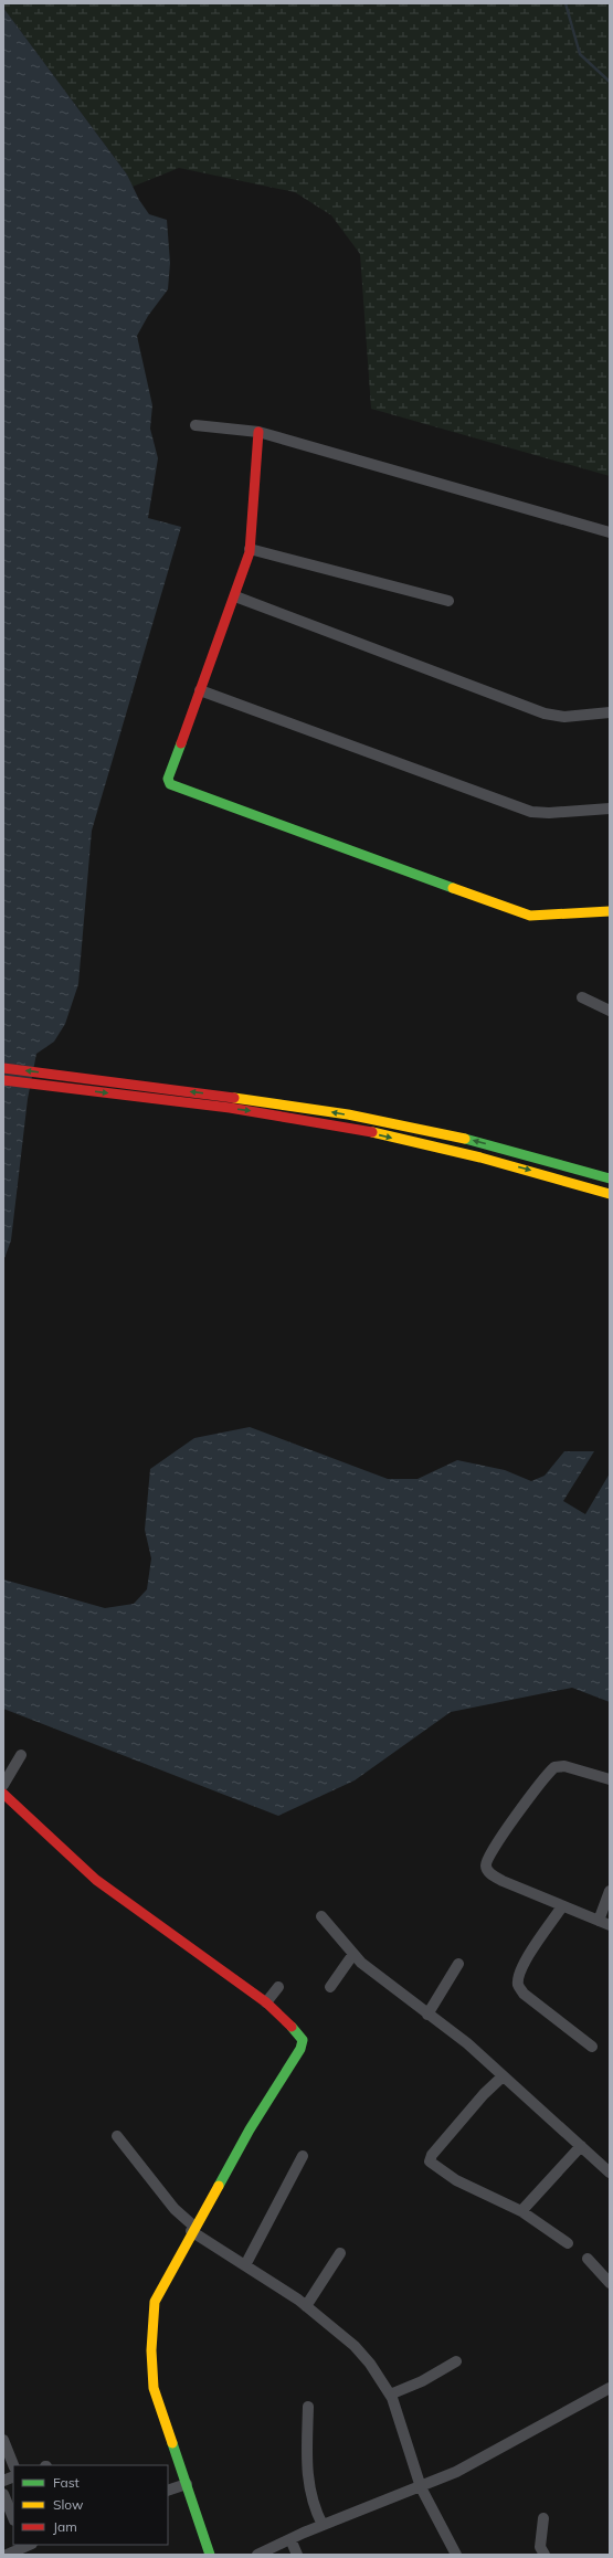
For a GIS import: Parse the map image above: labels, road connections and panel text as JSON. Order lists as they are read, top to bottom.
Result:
{
  "legend": ["Fast", "Slow", "Jam"]
}
